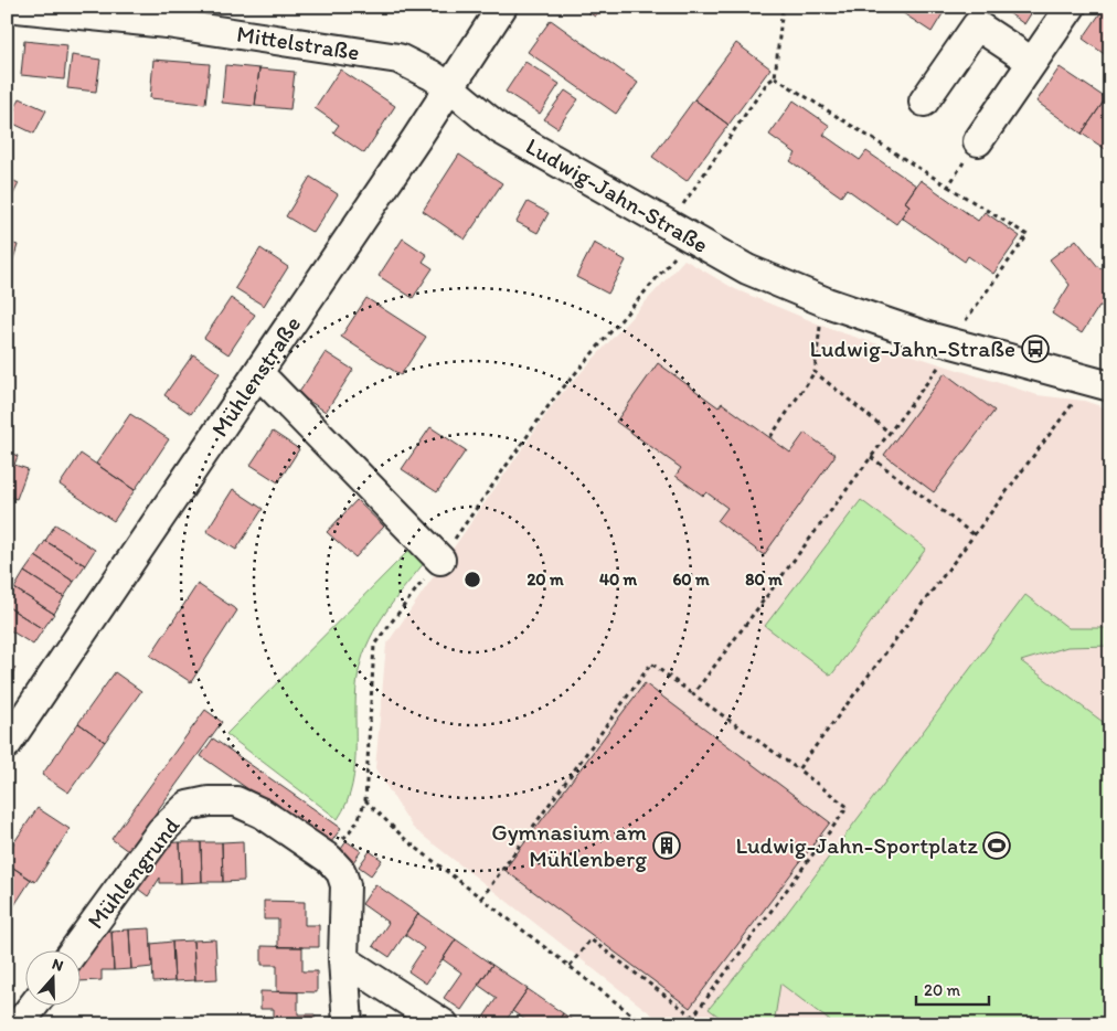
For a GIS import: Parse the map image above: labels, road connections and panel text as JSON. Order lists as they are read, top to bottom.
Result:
{
  "streets": {
    "street": [
      "Mittelstraße",
      "Ludwig-Jahn-Straße",
      "Mühlenstraße",
      "Mühlengrund"
    ]
  },
  "crossings": [
    ["Mittelstraße", "Ludwig-Jahn-Straße"],
    ["Mittelstraße", "Mühlenstraße"],
    ["Ludwig-Jahn-Straße", "Mühlenstraße"]
  ],
  "places": {
    "bus stop": ["Ludwig-Jahn-Straße"],
    "building": ["Gymnasium am Mühlenberg"],
    "sports": ["Ludwig-Jahn-Sportplatz"]
  },
  "scale_bar": "20 m",
  "north": "top",
  "rings": [
    "20 m",
    "40 m",
    "60 m",
    "80 m"
  ]
}
